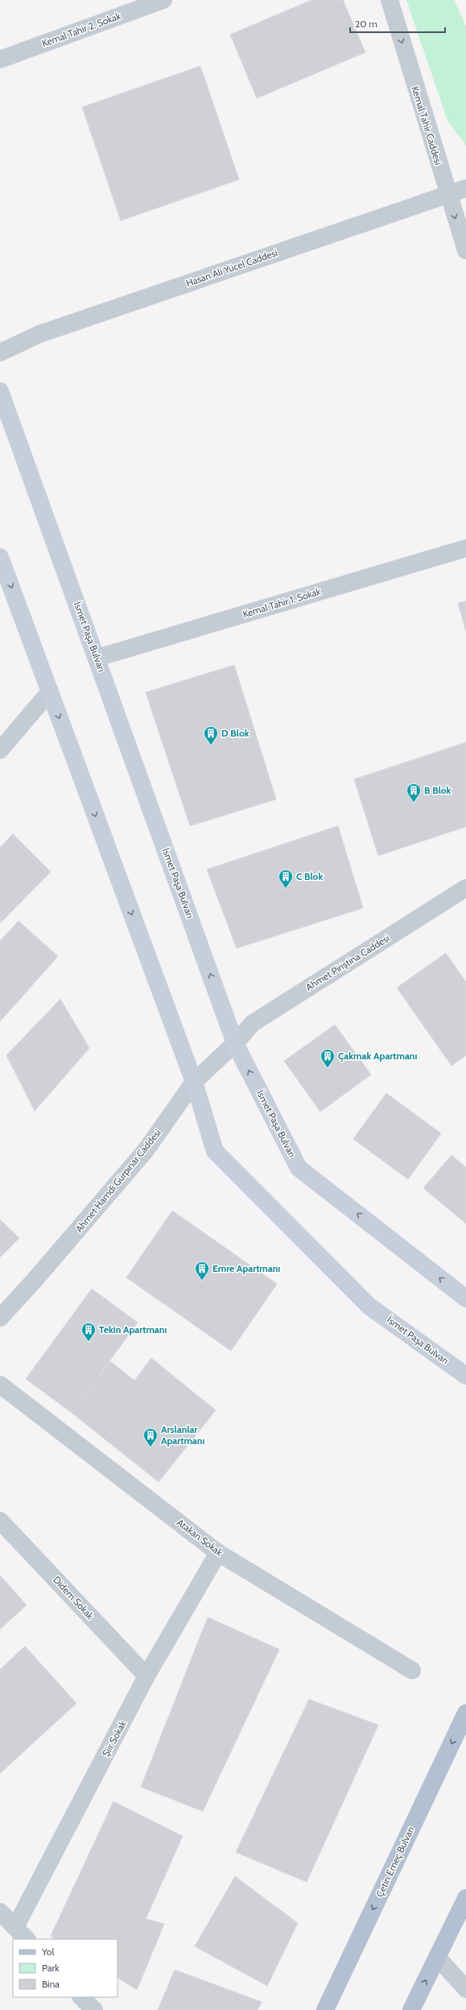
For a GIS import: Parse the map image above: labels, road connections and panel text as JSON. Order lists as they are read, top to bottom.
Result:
{
  "streets": {
    "main road": ["Çetin Emeç Bulvarı"],
    "street": [
      "Kemal Tahir 2. Sokak",
      "Kemal Tahir Caddesi",
      "Hasan Ali Yücel Caddesi",
      "Kemal Tahir 1. Sokak",
      "İsmet Paşa Bulvarı",
      "Ahmet Piriştina Caddesi",
      "Ahmet Hamdi Gürpınar Caddesi",
      "Atakan Sokak",
      "Didem Sokak",
      "Şiir Sokak"
    ]
  },
  "crossings": [
    ["Kemal Tahir Caddesi", "Hasan Ali Yücel Caddesi"],
    ["Kemal Tahir 1. Sokak", "İsmet Paşa Bulvarı"],
    ["İsmet Paşa Bulvarı", "Ahmet Piriştina Caddesi"],
    ["İsmet Paşa Bulvarı", "Ahmet Hamdi Gürpınar Caddesi"],
    ["Ahmet Piriştina Caddesi", "Ahmet Hamdi Gürpınar Caddesi"],
    ["Atakan Sokak", "Şiir Sokak"],
    ["Didem Sokak", "Şiir Sokak"]
  ],
  "one_way": ["Kemal Tahir Caddesi"],
  "places": {
    "building": [
      "D Blok",
      "B Blok",
      "C Blok",
      "Çakmak Apartmanı",
      "Emre Apartmanı",
      "Tekin Apartmanı",
      "Arslanlar Apartmanı"
    ]
  },
  "legend": ["Yol", "Park", "Bina"],
  "scale_bar": "20 m"
}
